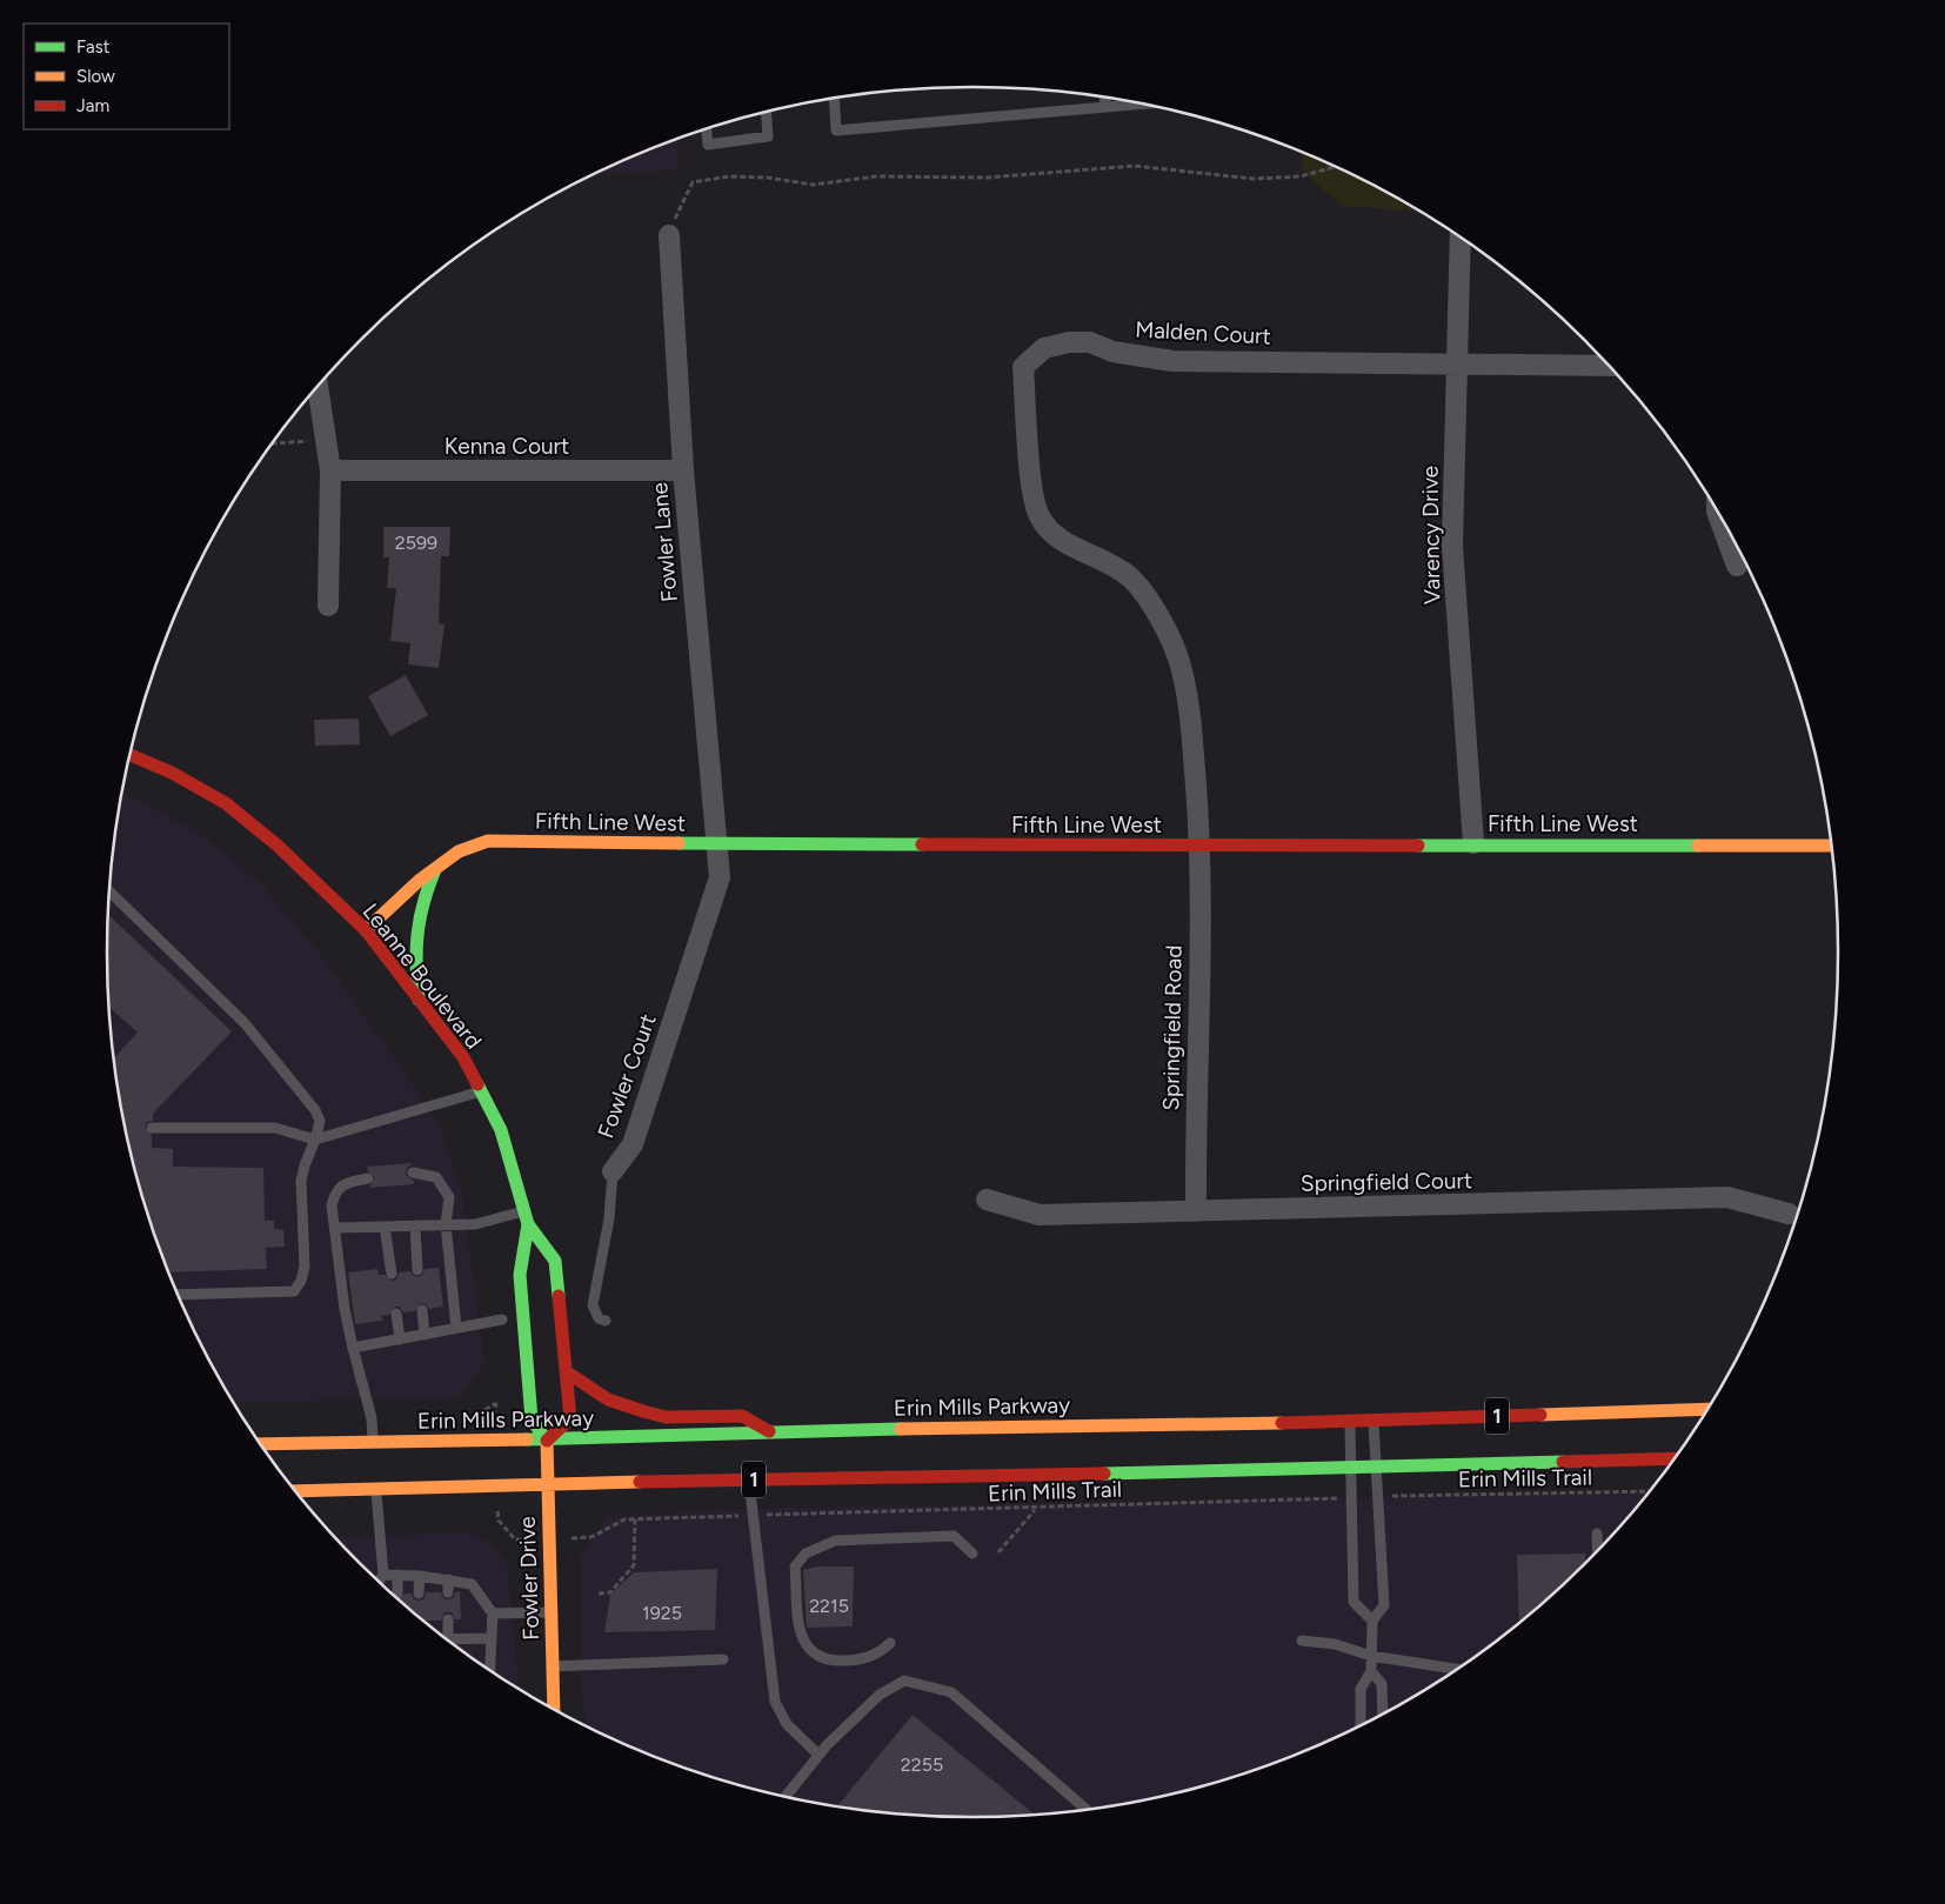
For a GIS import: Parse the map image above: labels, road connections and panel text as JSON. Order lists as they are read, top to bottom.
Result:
{
  "streets": {
    "street": [
      "Malden Court",
      "Kenna Court",
      "Varency Drive",
      "Fowler Lane",
      "Fifth Line West",
      "Leanne Boulevard",
      "Springfield Road",
      "Fowler Court",
      "Springfield Court",
      "Erin Mills Parkway",
      "1",
      "Fowler Drive"
    ],
    "path": ["Erin Mills Trail"]
  },
  "crossings": [
    ["Malden Court", "Varency Drive"],
    ["Malden Court", "Fifth Line West"],
    ["Malden Court", "Springfield Road"],
    ["Kenna Court", "Fowler Lane"],
    ["Varency Drive", "Fifth Line West"],
    ["Fowler Lane", "Fifth Line West"],
    ["Fowler Lane", "Fowler Court"],
    ["Fifth Line West", "Leanne Boulevard"],
    ["Fifth Line West", "Springfield Road"],
    ["Fifth Line West", "Fowler Court"],
    ["Leanne Boulevard", "Erin Mills Parkway"],
    ["Leanne Boulevard", "Fowler Drive"],
    ["Springfield Road", "Springfield Court"],
    ["Erin Mills Parkway", "Fowler Drive"],
    ["1", "Fowler Drive"]
  ],
  "house_numbers": [
    "2599",
    "2215",
    "1925",
    "2255"
  ],
  "legend": ["Fast", "Slow", "Jam"]
}
